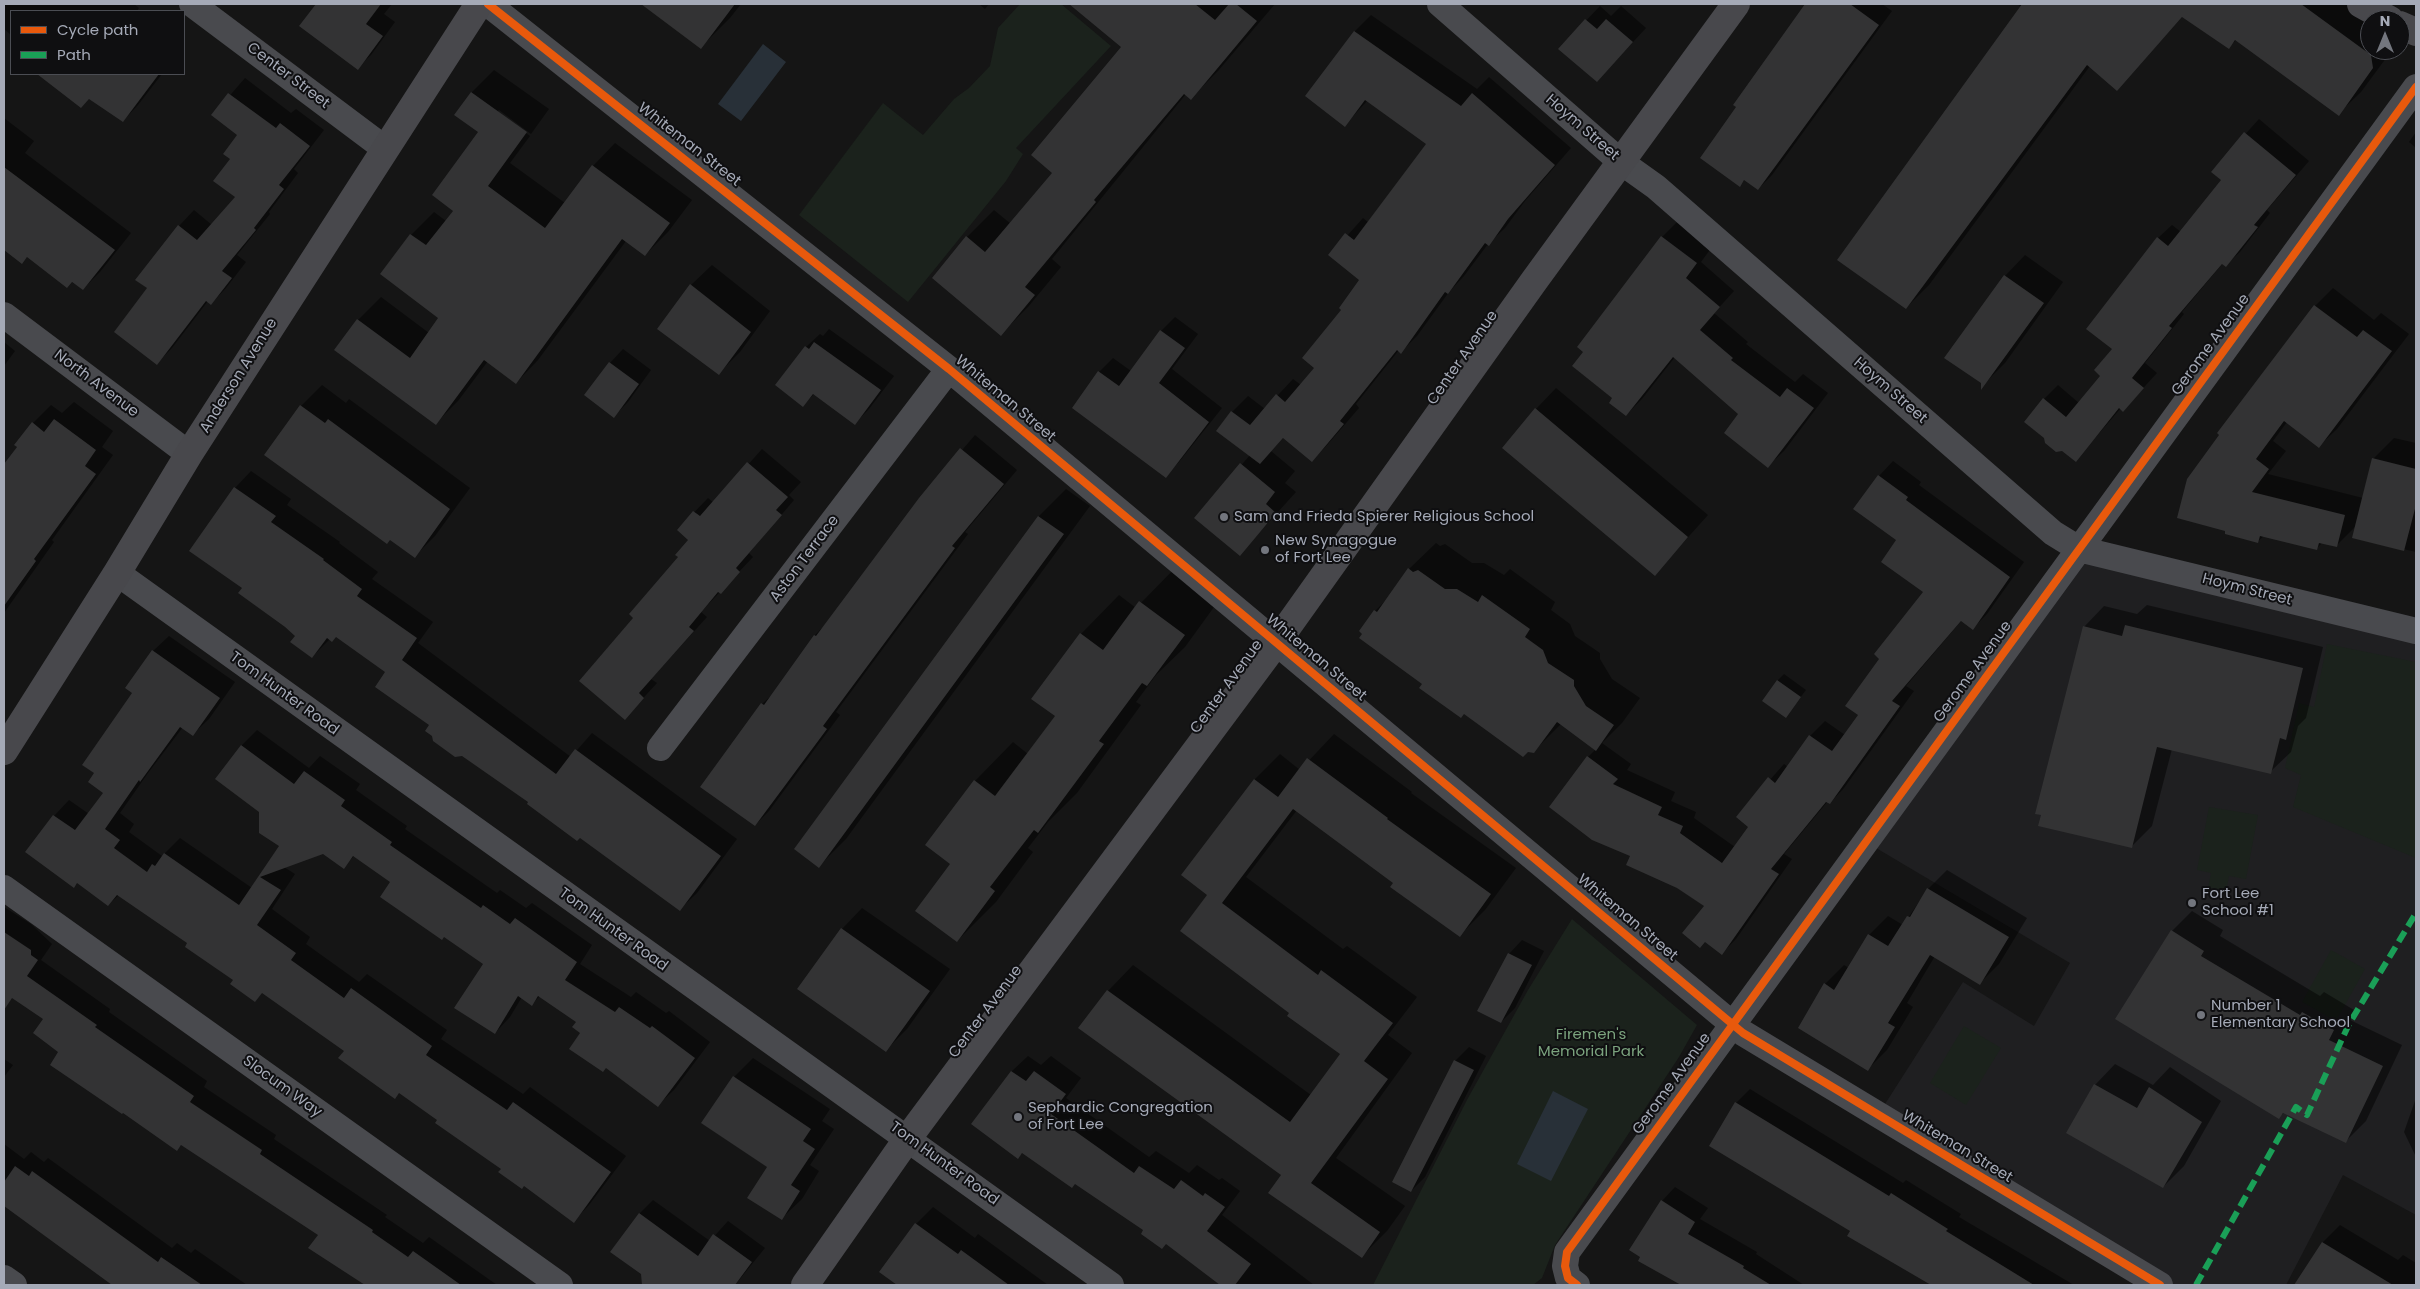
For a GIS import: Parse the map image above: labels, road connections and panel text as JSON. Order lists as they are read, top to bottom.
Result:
{
  "streets": {
    "main road": ["Center Avenue", "Anderson Avenue"],
    "street": [
      "Center Street",
      "Hoym Street",
      "Whiteman Street",
      "Gerome Avenue",
      "North Avenue",
      "Aston Terrace",
      "Tom Hunter Road",
      "Slocum Way"
    ]
  },
  "crossings": [
    ["Center Street", "Anderson Avenue"],
    ["Hoym Street", "Gerome Avenue"],
    ["Hoym Street", "Center Avenue"],
    ["Whiteman Street", "Gerome Avenue"],
    ["Whiteman Street", "Center Avenue"],
    ["Whiteman Street", "Aston Terrace"],
    ["Center Avenue", "Tom Hunter Road"],
    ["Anderson Avenue", "North Avenue"],
    ["Anderson Avenue", "Tom Hunter Road"]
  ],
  "parks": ["Firemen's Memorial Park"],
  "places": [
    "Sam and Frieda Spierer Religious School",
    "New Synagogue of Fort Lee",
    "Fort Lee School #1",
    "Number 1 Elementary School",
    "Sephardic Congregation of Fort Lee"
  ],
  "legend": ["Cycle path", "Path"],
  "north": "top"
}
